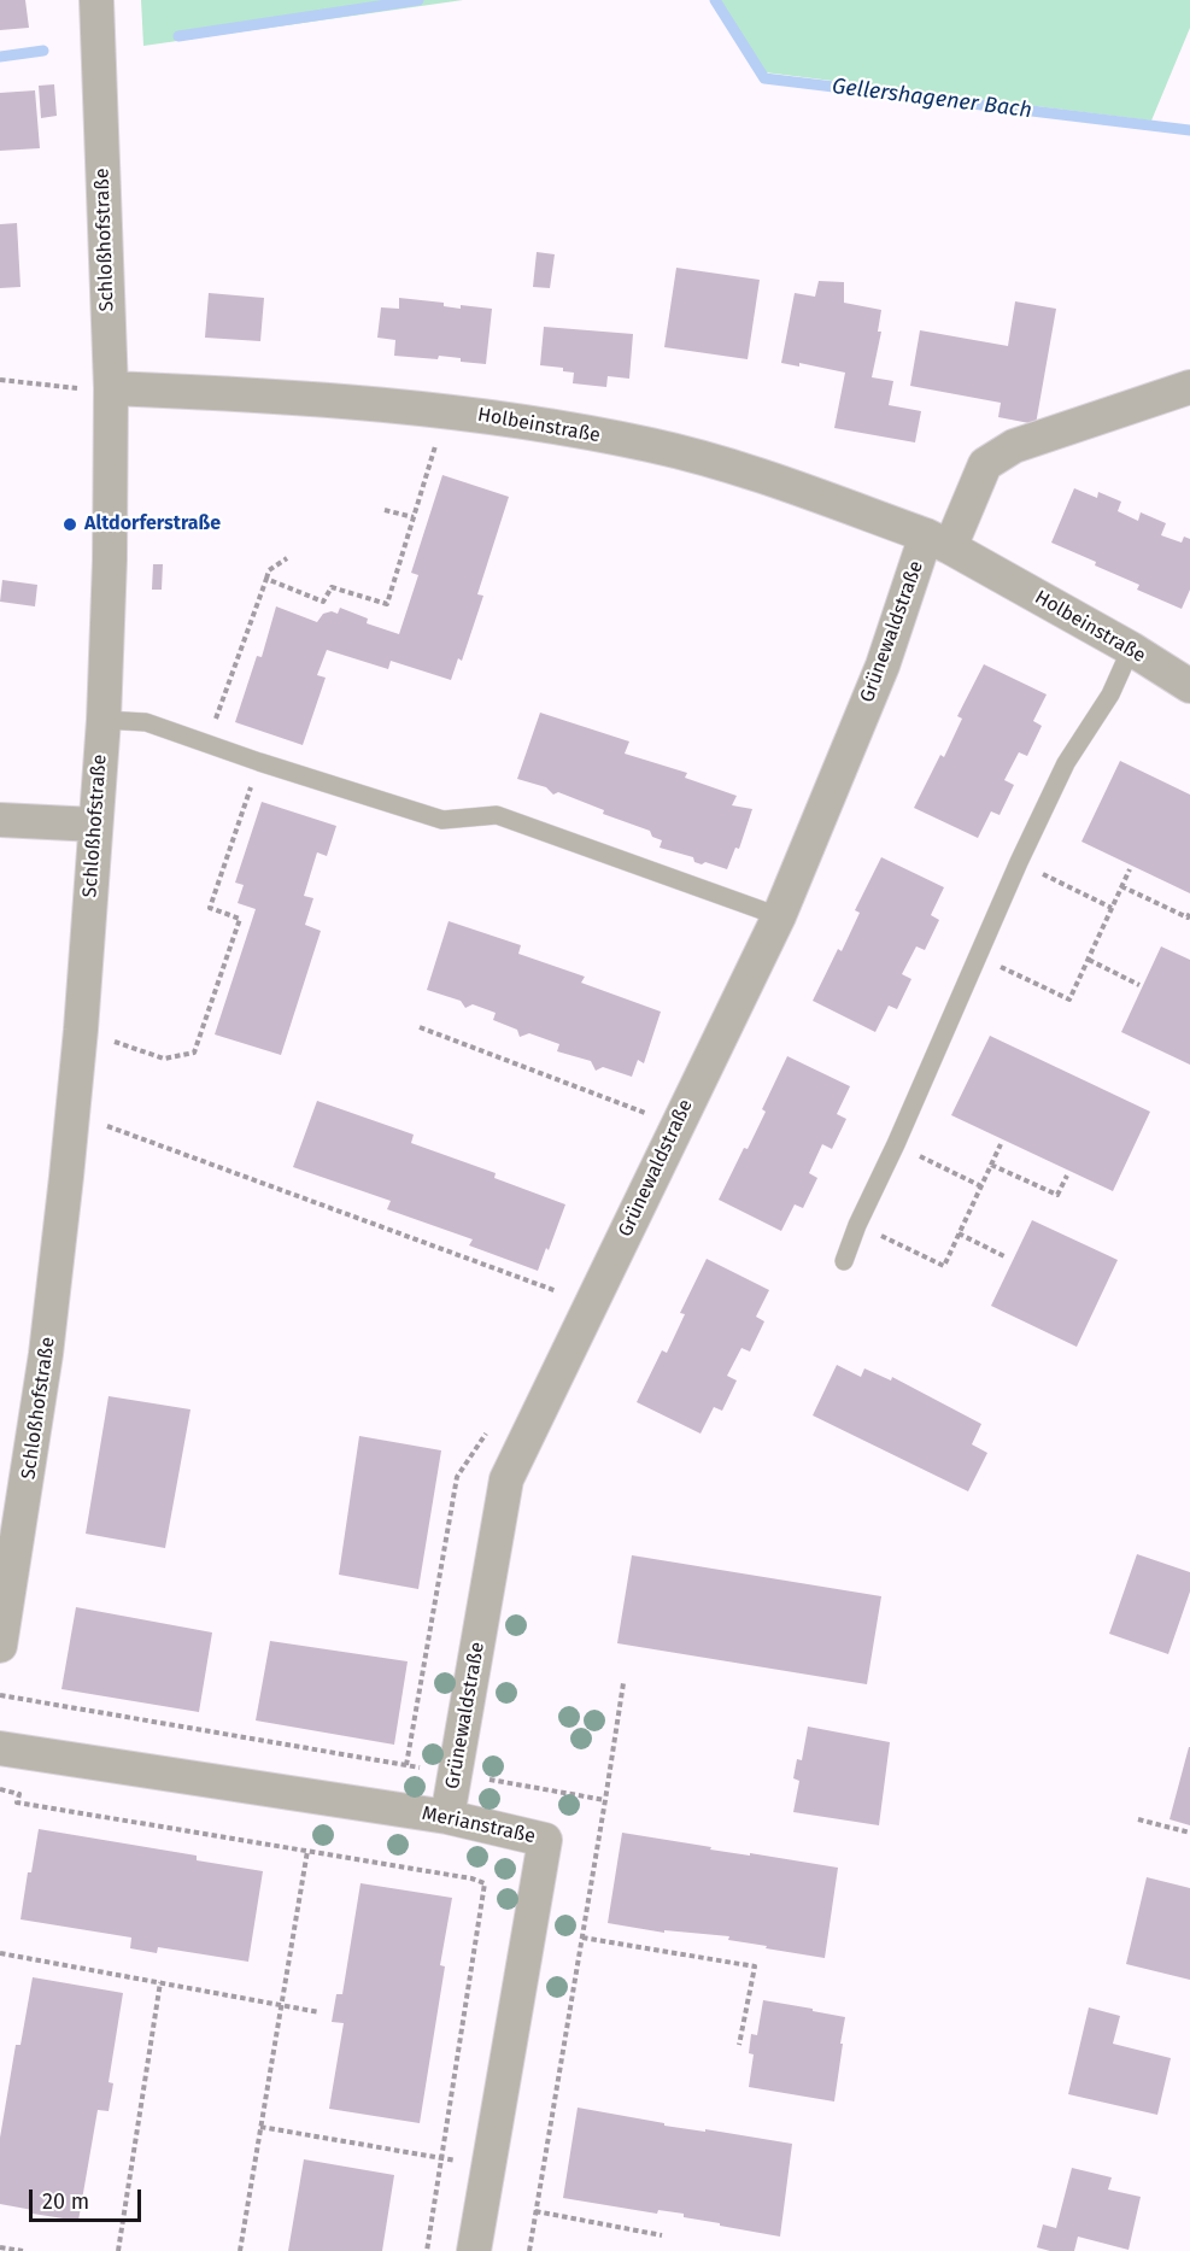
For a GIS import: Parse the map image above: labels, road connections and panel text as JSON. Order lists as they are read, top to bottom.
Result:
{
  "streets": {
    "street": [
      "Schloßhofstraße",
      "Holbeinstraße",
      "Grünewaldstraße",
      "Merianstraße"
    ]
  },
  "crossings": [
    ["Schloßhofstraße", "Holbeinstraße"],
    ["Holbeinstraße", "Grünewaldstraße"],
    ["Grünewaldstraße", "Merianstraße"]
  ],
  "water": ["Gellershagener Bach"],
  "places": ["Altdorferstraße"],
  "scale_bar": "20 m"
}
